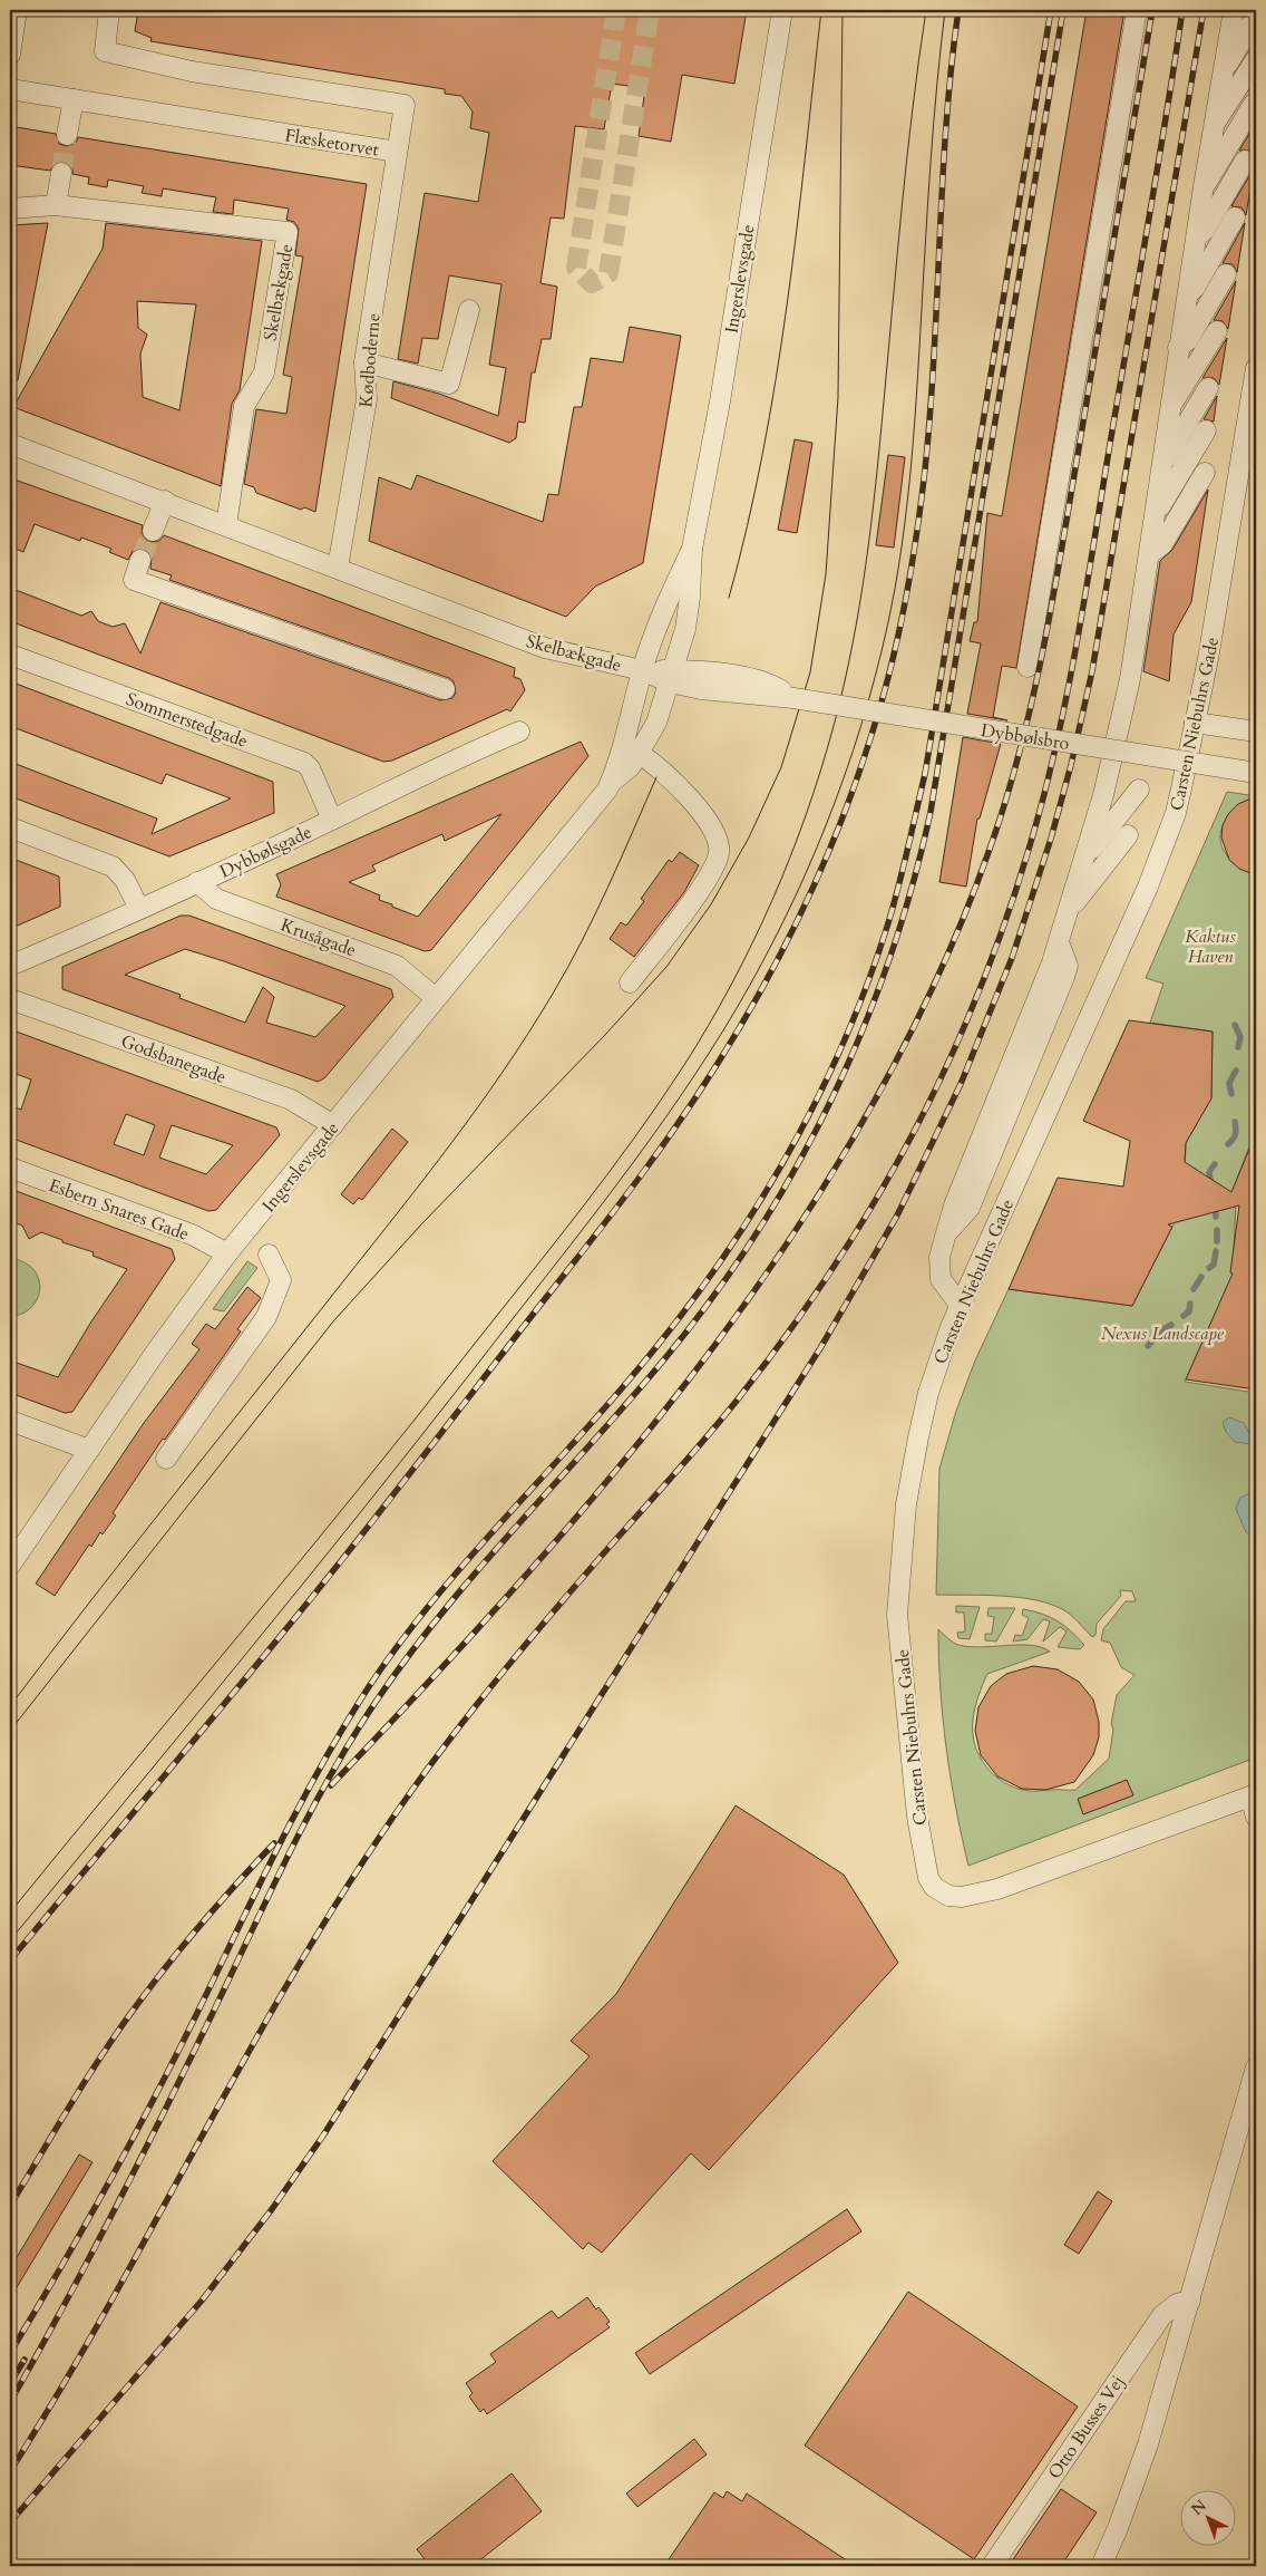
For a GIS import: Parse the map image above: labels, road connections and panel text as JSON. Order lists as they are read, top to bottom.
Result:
{
  "streets": {
    "street": [
      "Flæsketorvet",
      "Ingerslevsgade",
      "Skelbækgade",
      "Kødboderne",
      "Sommerstedgade",
      "Carsten Niebuhrs Gade",
      "Dybbølsbro",
      "Dybbølsgade",
      "Krusågade",
      "Godsbanegade",
      "Esbern Snares Gade",
      "Otto Busses Vej"
    ]
  },
  "crossings": [
    ["Flæsketorvet", "Kødboderne"],
    ["Ingerslevsgade", "Skelbækgade"],
    ["Ingerslevsgade", "Dybbølsbro"],
    ["Ingerslevsgade", "Krusågade"],
    ["Ingerslevsgade", "Godsbanegade"],
    ["Ingerslevsgade", "Esbern Snares Gade"],
    ["Skelbækgade", "Kødboderne"],
    ["Skelbækgade", "Dybbølsbro"],
    ["Sommerstedgade", "Dybbølsgade"],
    ["Dybbølsgade", "Krusågade"]
  ],
  "parks": ["Kaktus Haven", "Nexus Landscape"],
  "north": "top left"
}
